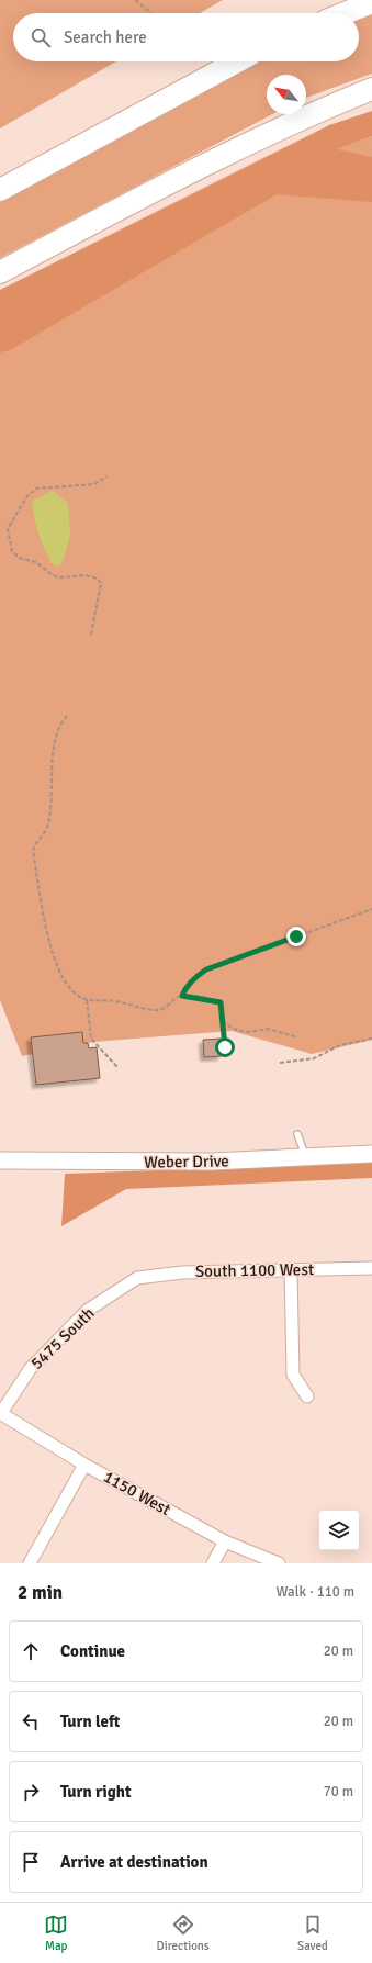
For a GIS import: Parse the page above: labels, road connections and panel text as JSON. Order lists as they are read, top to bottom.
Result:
{
  "streets": {
    "street": [
      "Weber Drive",
      "South 1100 West",
      "5475 South",
      "1150 West"
    ]
  },
  "crossings": [
    ["South 1100 West", "5475 South"],
    ["5475 South", "1150 West"]
  ],
  "north": "top left",
  "page": {
    "search": "Search here",
    "heading": ["2 min", "Walk · 110 m"],
    "list": [
      ["Continue", "20 m"],
      ["Turn left", "20 m"],
      ["Turn right", "70 m"],
      "Arrive at destination"
    ],
    "nav": ["Map", "Directions", "Saved"]
  }
}
